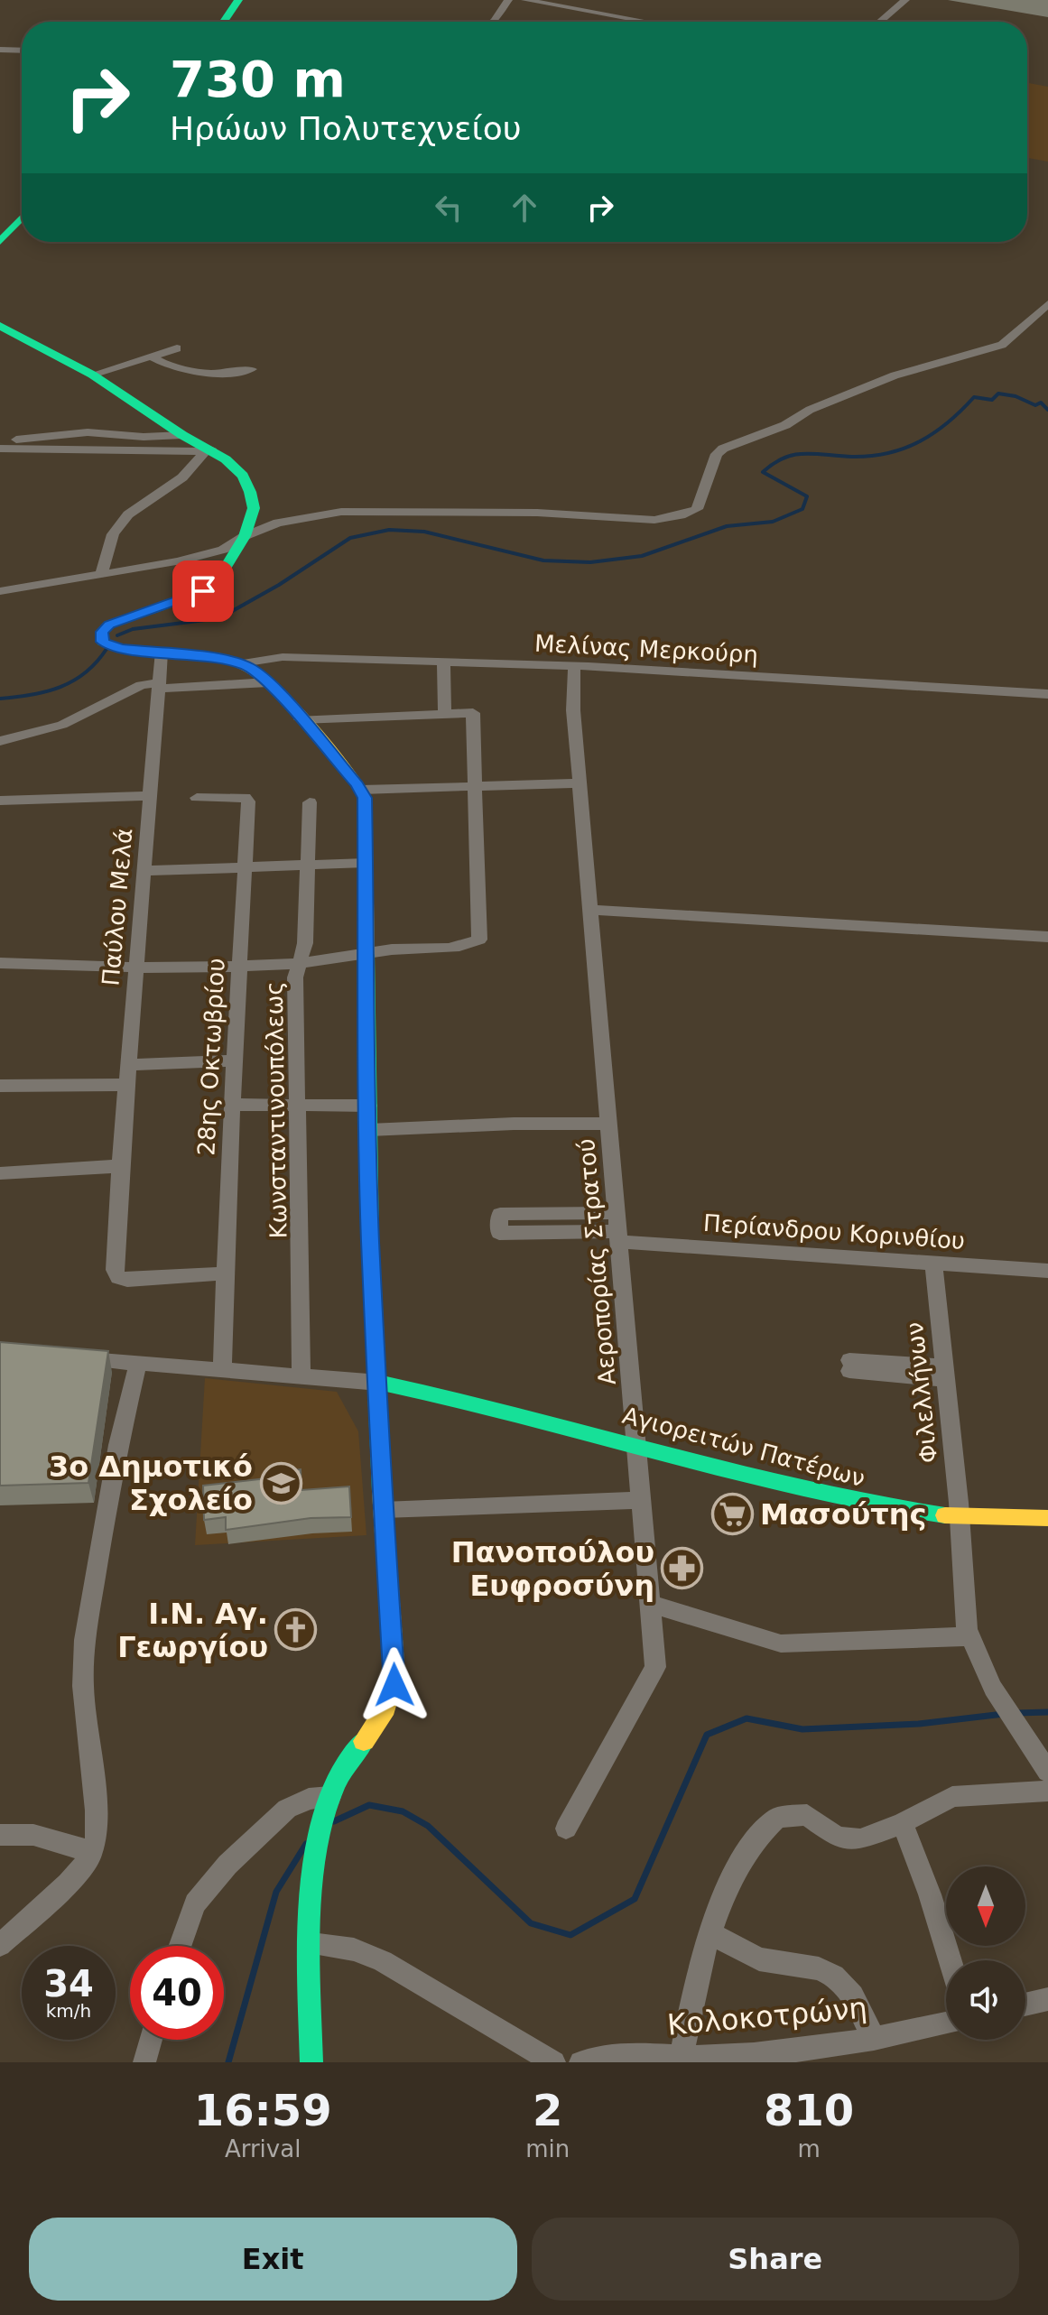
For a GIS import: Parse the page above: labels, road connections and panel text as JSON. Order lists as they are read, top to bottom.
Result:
{
  "streets": {
    "street": [
      "Μελίνας Μερκούρη",
      "Παύλου Μελά",
      "28ης Οκτωβρίου",
      "Κωνσταντινουπόλεως",
      "Περίανδρου Κορινθίου",
      "Αεροπορίας Στρατού",
      "Φιλελλήνων",
      "Αγιορειτών Πατέρων",
      "Κολοκοτρώνη"
    ]
  },
  "crossings": [
    ["Μελίνας Μερκούρη", "Αεροπορίας Στρατού"],
    ["Παύλου Μελά", "28ης Οκτωβρίου"],
    ["28ης Οκτωβρίου", "Αγιορειτών Πατέρων"],
    ["Κωνσταντινουπόλεως", "Αγιορειτών Πατέρων"],
    ["Περίανδρου Κορινθίου", "Αεροπορίας Στρατού"],
    ["Περίανδρου Κορινθίου", "Φιλελλήνων"],
    ["Αεροπορίας Στρατού", "Αγιορειτών Πατέρων"],
    ["Φιλελλήνων", "Αγιορειτών Πατέρων"]
  ],
  "places": {
    "school or university": ["3ο Δημοτικό Σχολείο"],
    "supermarket": ["Μασούτης"],
    "pharmacy": ["Πανοπούλου Ευφροσύνη"],
    "church": ["Ι.Ν. Αγ. Γεωργίου"]
  },
  "north": "bottom",
  "page": {
    "turn": ["730 m", "Ηρώων Πολυτεχνείου"],
    "speed": "34 km/h",
    "limit": "40",
    "eta": [
      "16:59",
      "Arrival",
      "2",
      "min",
      "810",
      "m"
    ],
    "buttons": ["Exit", "Share"]
  }
}
